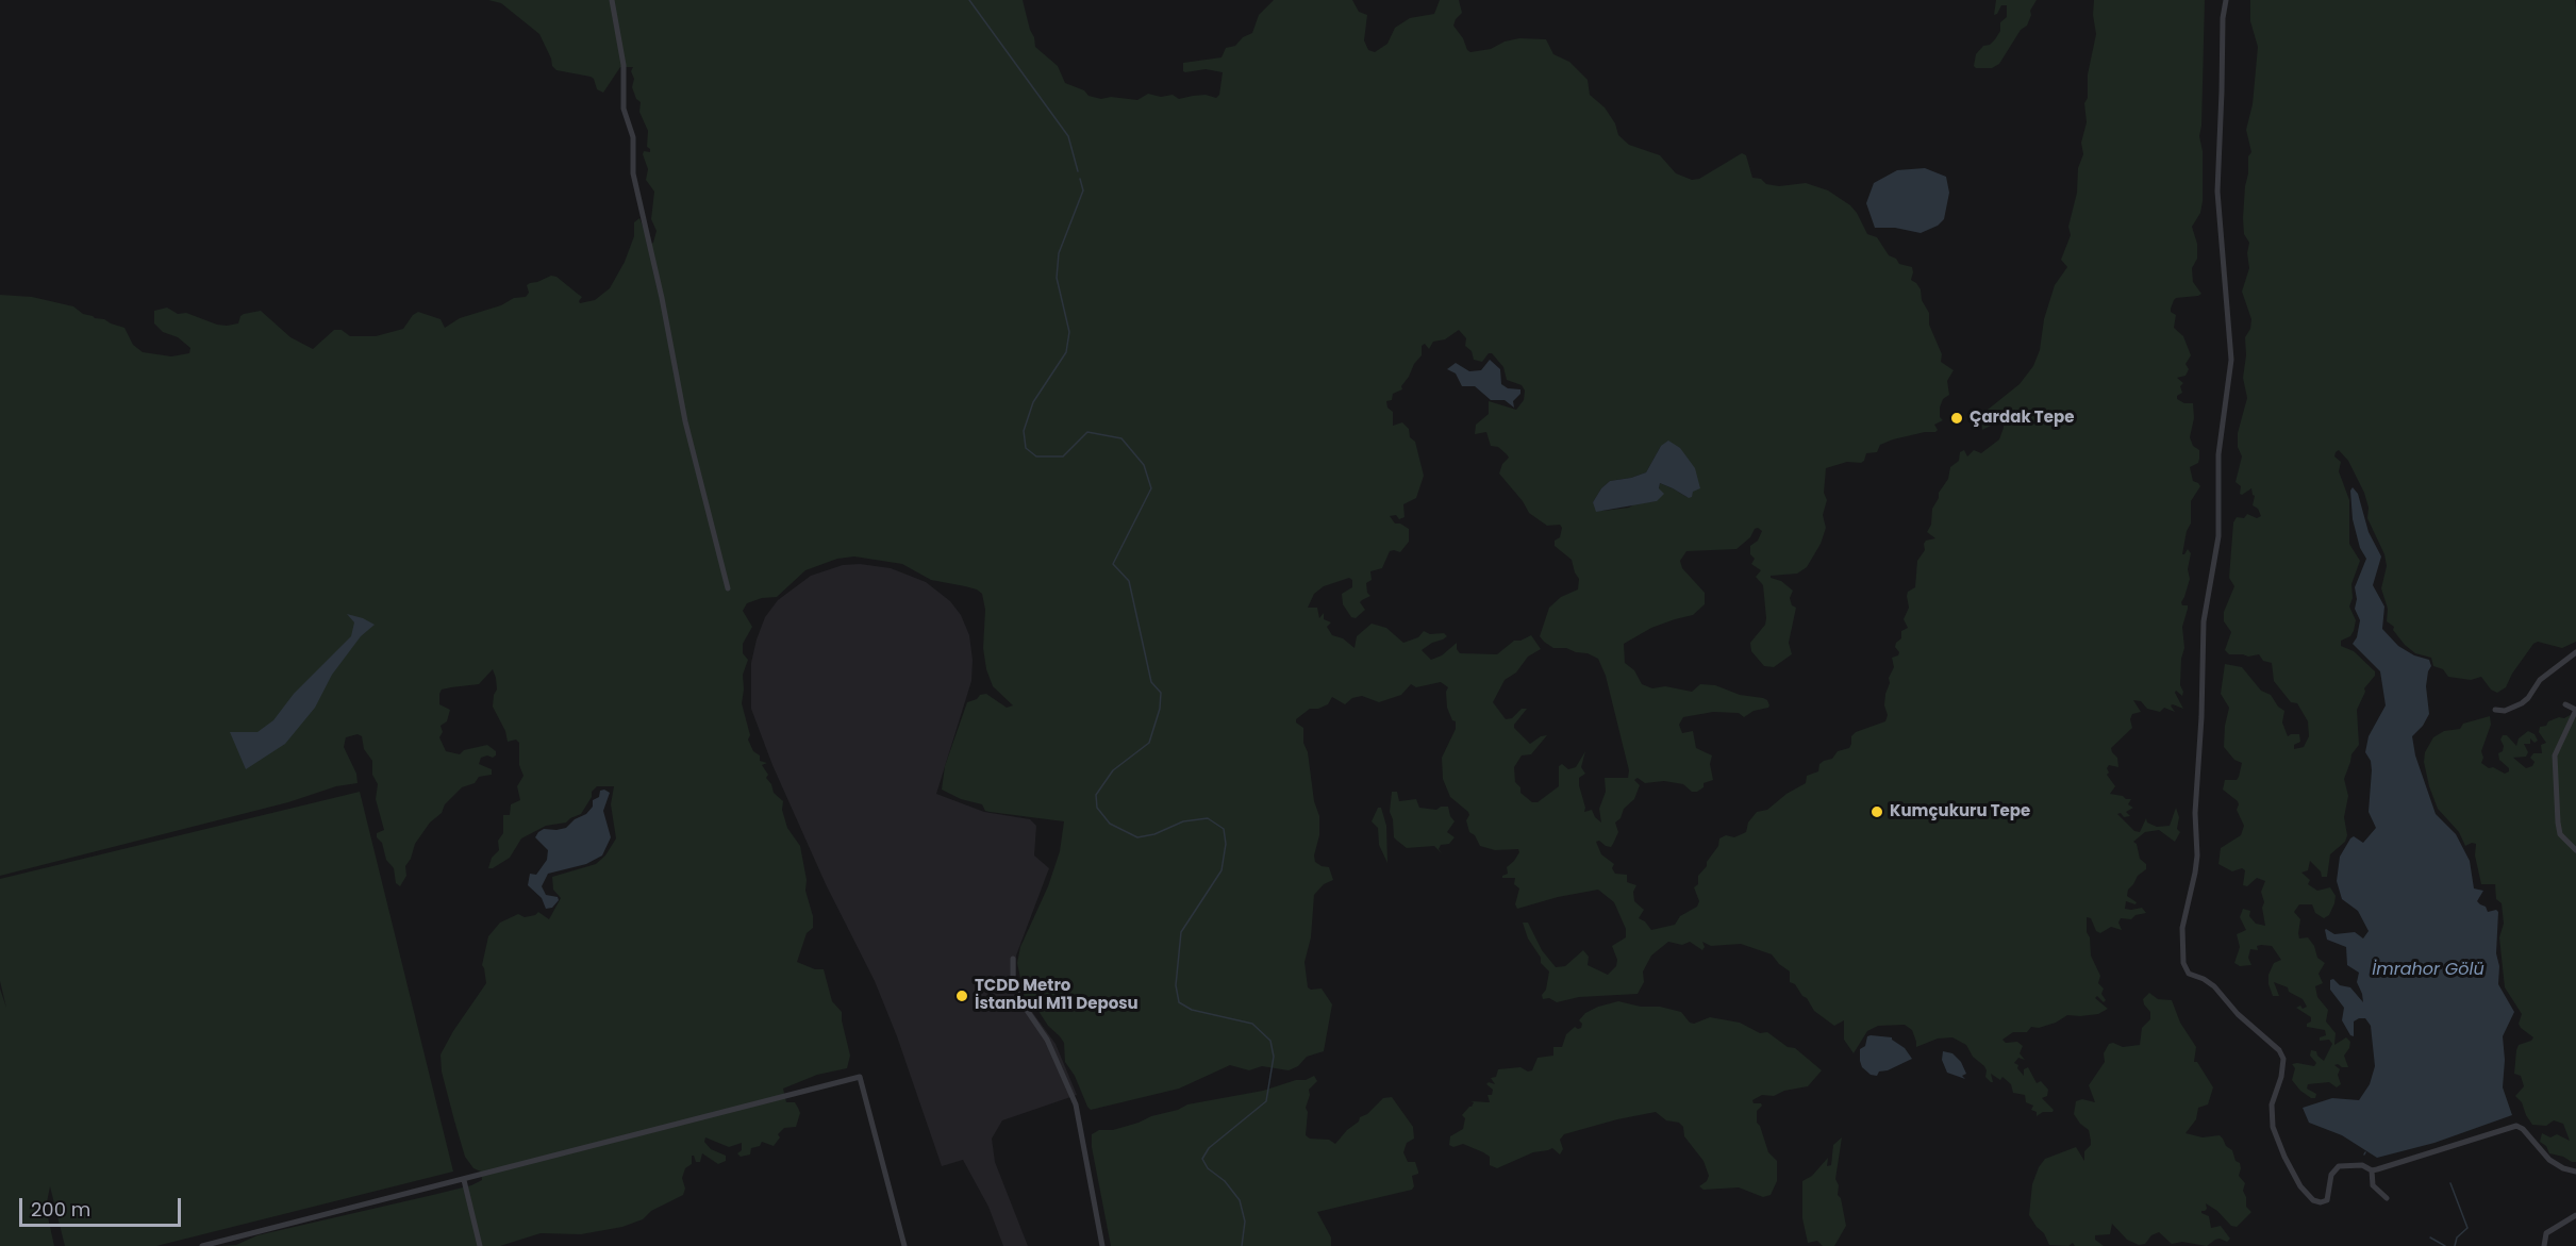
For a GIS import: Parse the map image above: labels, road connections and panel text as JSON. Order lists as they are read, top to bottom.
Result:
{
  "water": ["İmrahor Gölü"],
  "places": ["Çardak Tepe", "Kumçukuru Tepe", "TCDD Metro İstanbul M11 Deposu"],
  "scale_bar": "200 m"
}
